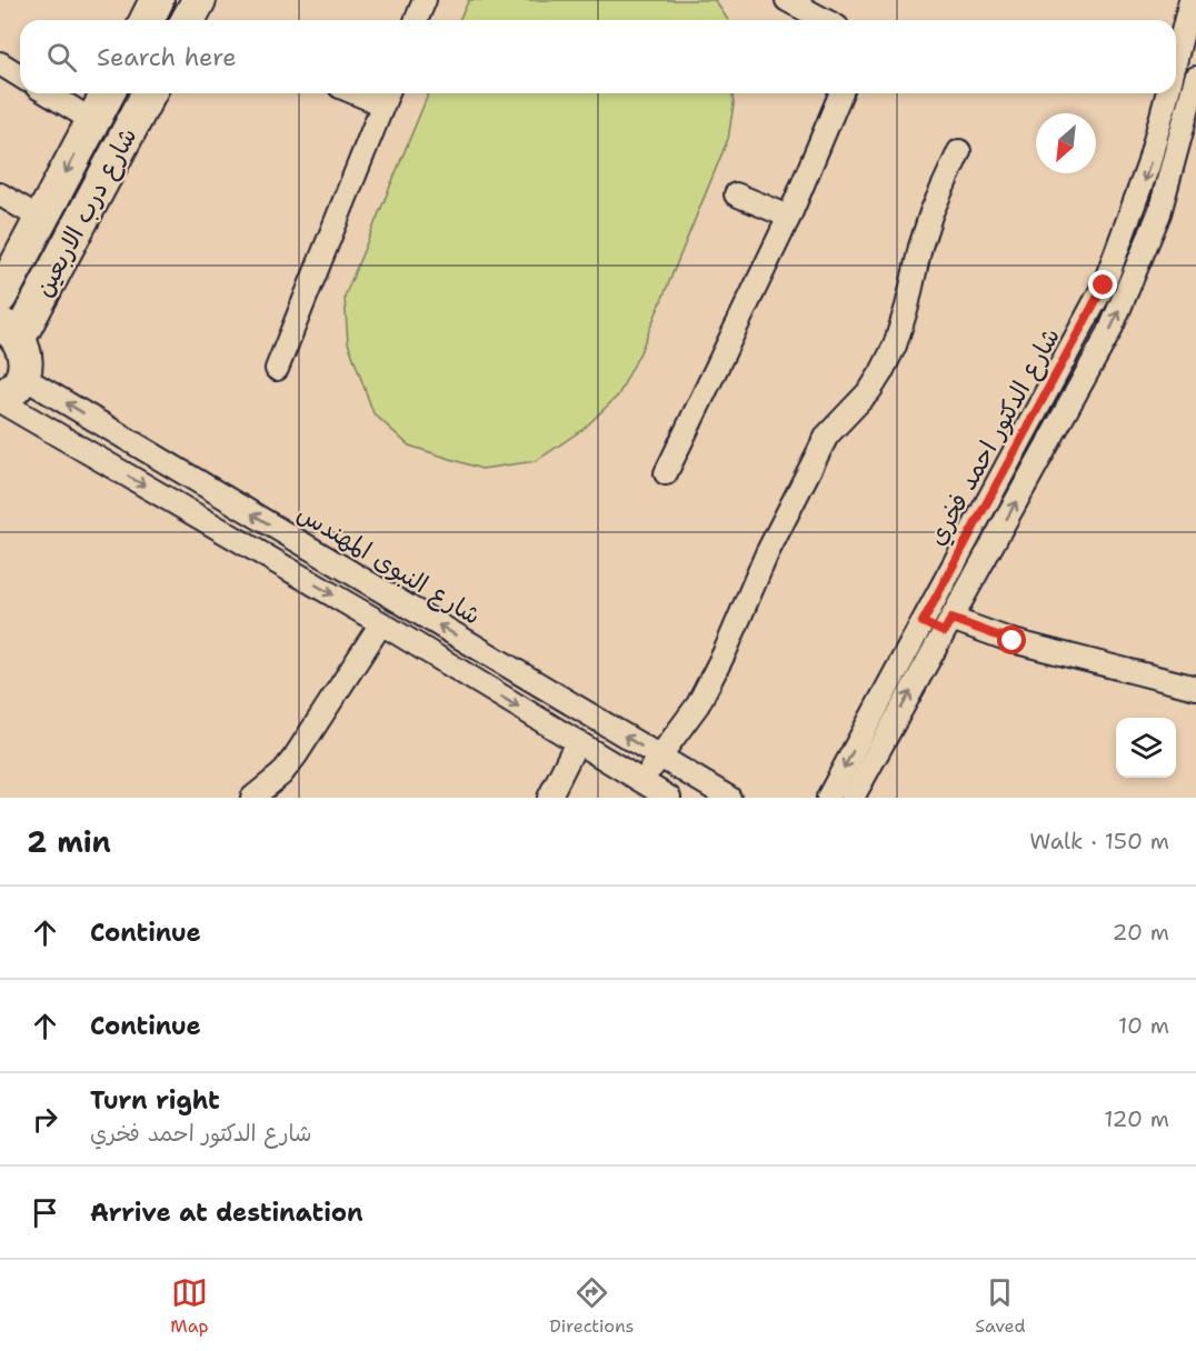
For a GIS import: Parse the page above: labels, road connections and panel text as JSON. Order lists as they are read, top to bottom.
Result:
{
  "streets": {
    "highway": ["شارع درب الاربعين"],
    "street": ["شارع الدكتور احمد فخري", "شارع النبوى المهندس"]
  },
  "north": "bottom left",
  "page": {
    "search": "Search here",
    "heading": ["2 min", "Walk · 150 m"],
    "list": [
      ["Continue", "20 m"],
      ["Continue", "10 m"],
      ["Turn right", "شارع الدكتور احمد فخري", "120 m"],
      "Arrive at destination"
    ],
    "nav": ["Map", "Directions", "Saved"]
  }
}
